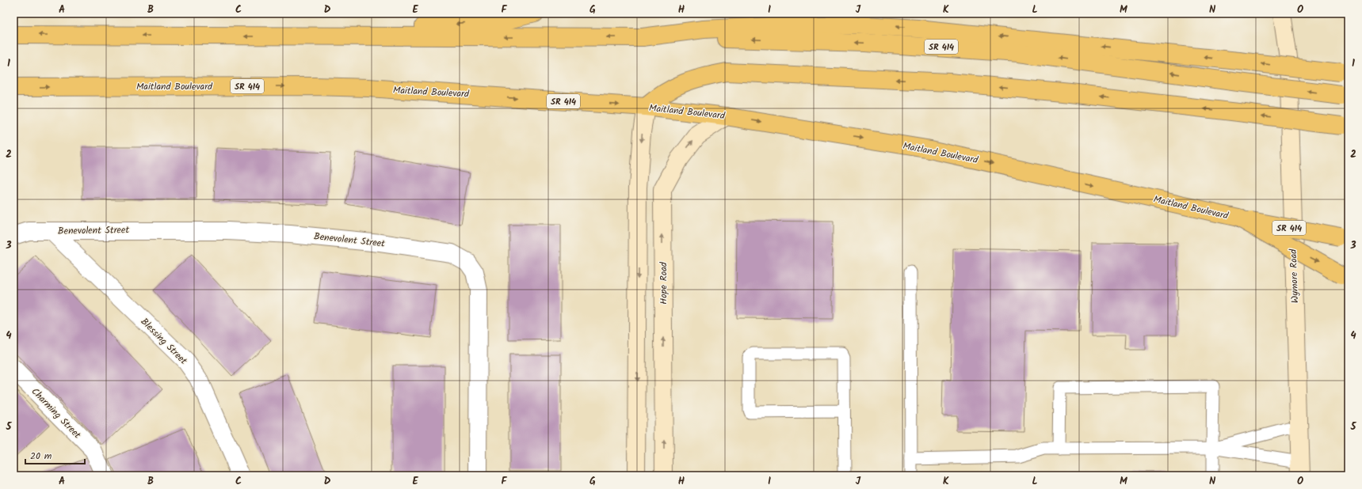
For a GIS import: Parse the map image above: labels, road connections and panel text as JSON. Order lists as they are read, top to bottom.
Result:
{
  "streets": {
    "main road": [
      "SR 414",
      "Maitland Boulevard",
      "Wymore Road",
      "Hope Road"
    ],
    "street": ["Benevolent Street", "Blessing Street", "Charming Street"]
  },
  "crossings": [
    ["Maitland Boulevard", "Hope Road"],
    ["Benevolent Street", "Blessing Street"]
  ],
  "scale_bar": "20 m",
  "grid": {
    "columns": [
      "A",
      "B",
      "C",
      "D",
      "E",
      "F",
      "G",
      "H",
      "I",
      "J",
      "K",
      "L",
      "M",
      "N",
      "O"
    ],
    "rows": [
      "1",
      "2",
      "3",
      "4",
      "5"
    ]
  }
}
